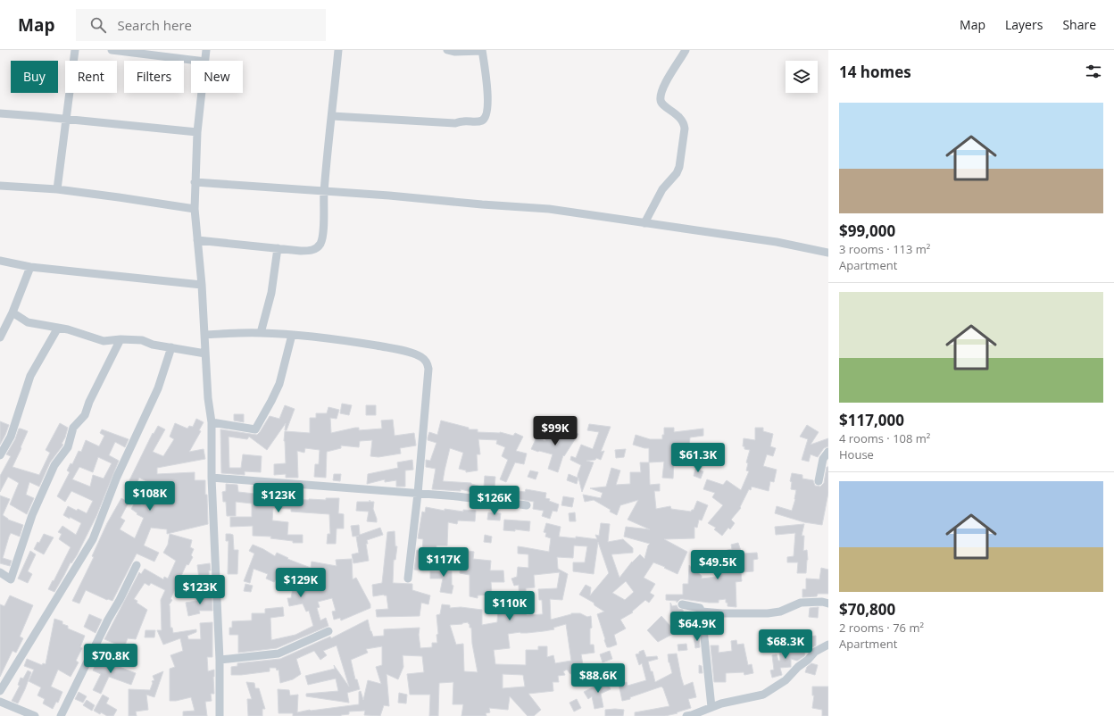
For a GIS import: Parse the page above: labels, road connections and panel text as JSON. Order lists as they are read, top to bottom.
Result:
{
  "page": {
    "header": "Map",
    "search": "Search here",
    "nav": ["Map", "Layers", "Share"],
    "heading": "14 homes",
    "chip": [
      "Buy",
      "Rent",
      "Filters",
      "New"
    ],
    "list": [
      {
        "name": "$99,000",
        "note": "3 rooms · 113 m² · Apartment"
      },
      {
        "name": "$117,000",
        "note": "4 rooms · 108 m² · House"
      },
      {
        "name": "$70,800",
        "note": "2 rooms · 76 m² · Apartment"
      }
    ],
    "price": [
      "$99K",
      "$61.3K",
      "$108K",
      "$123K",
      "$126K",
      "$117K",
      "$49.5K",
      "$129K",
      "$123K",
      "$110K",
      "$64.9K",
      "$68.3K",
      "$70.8K",
      "$88.6K"
    ]
  }
}
